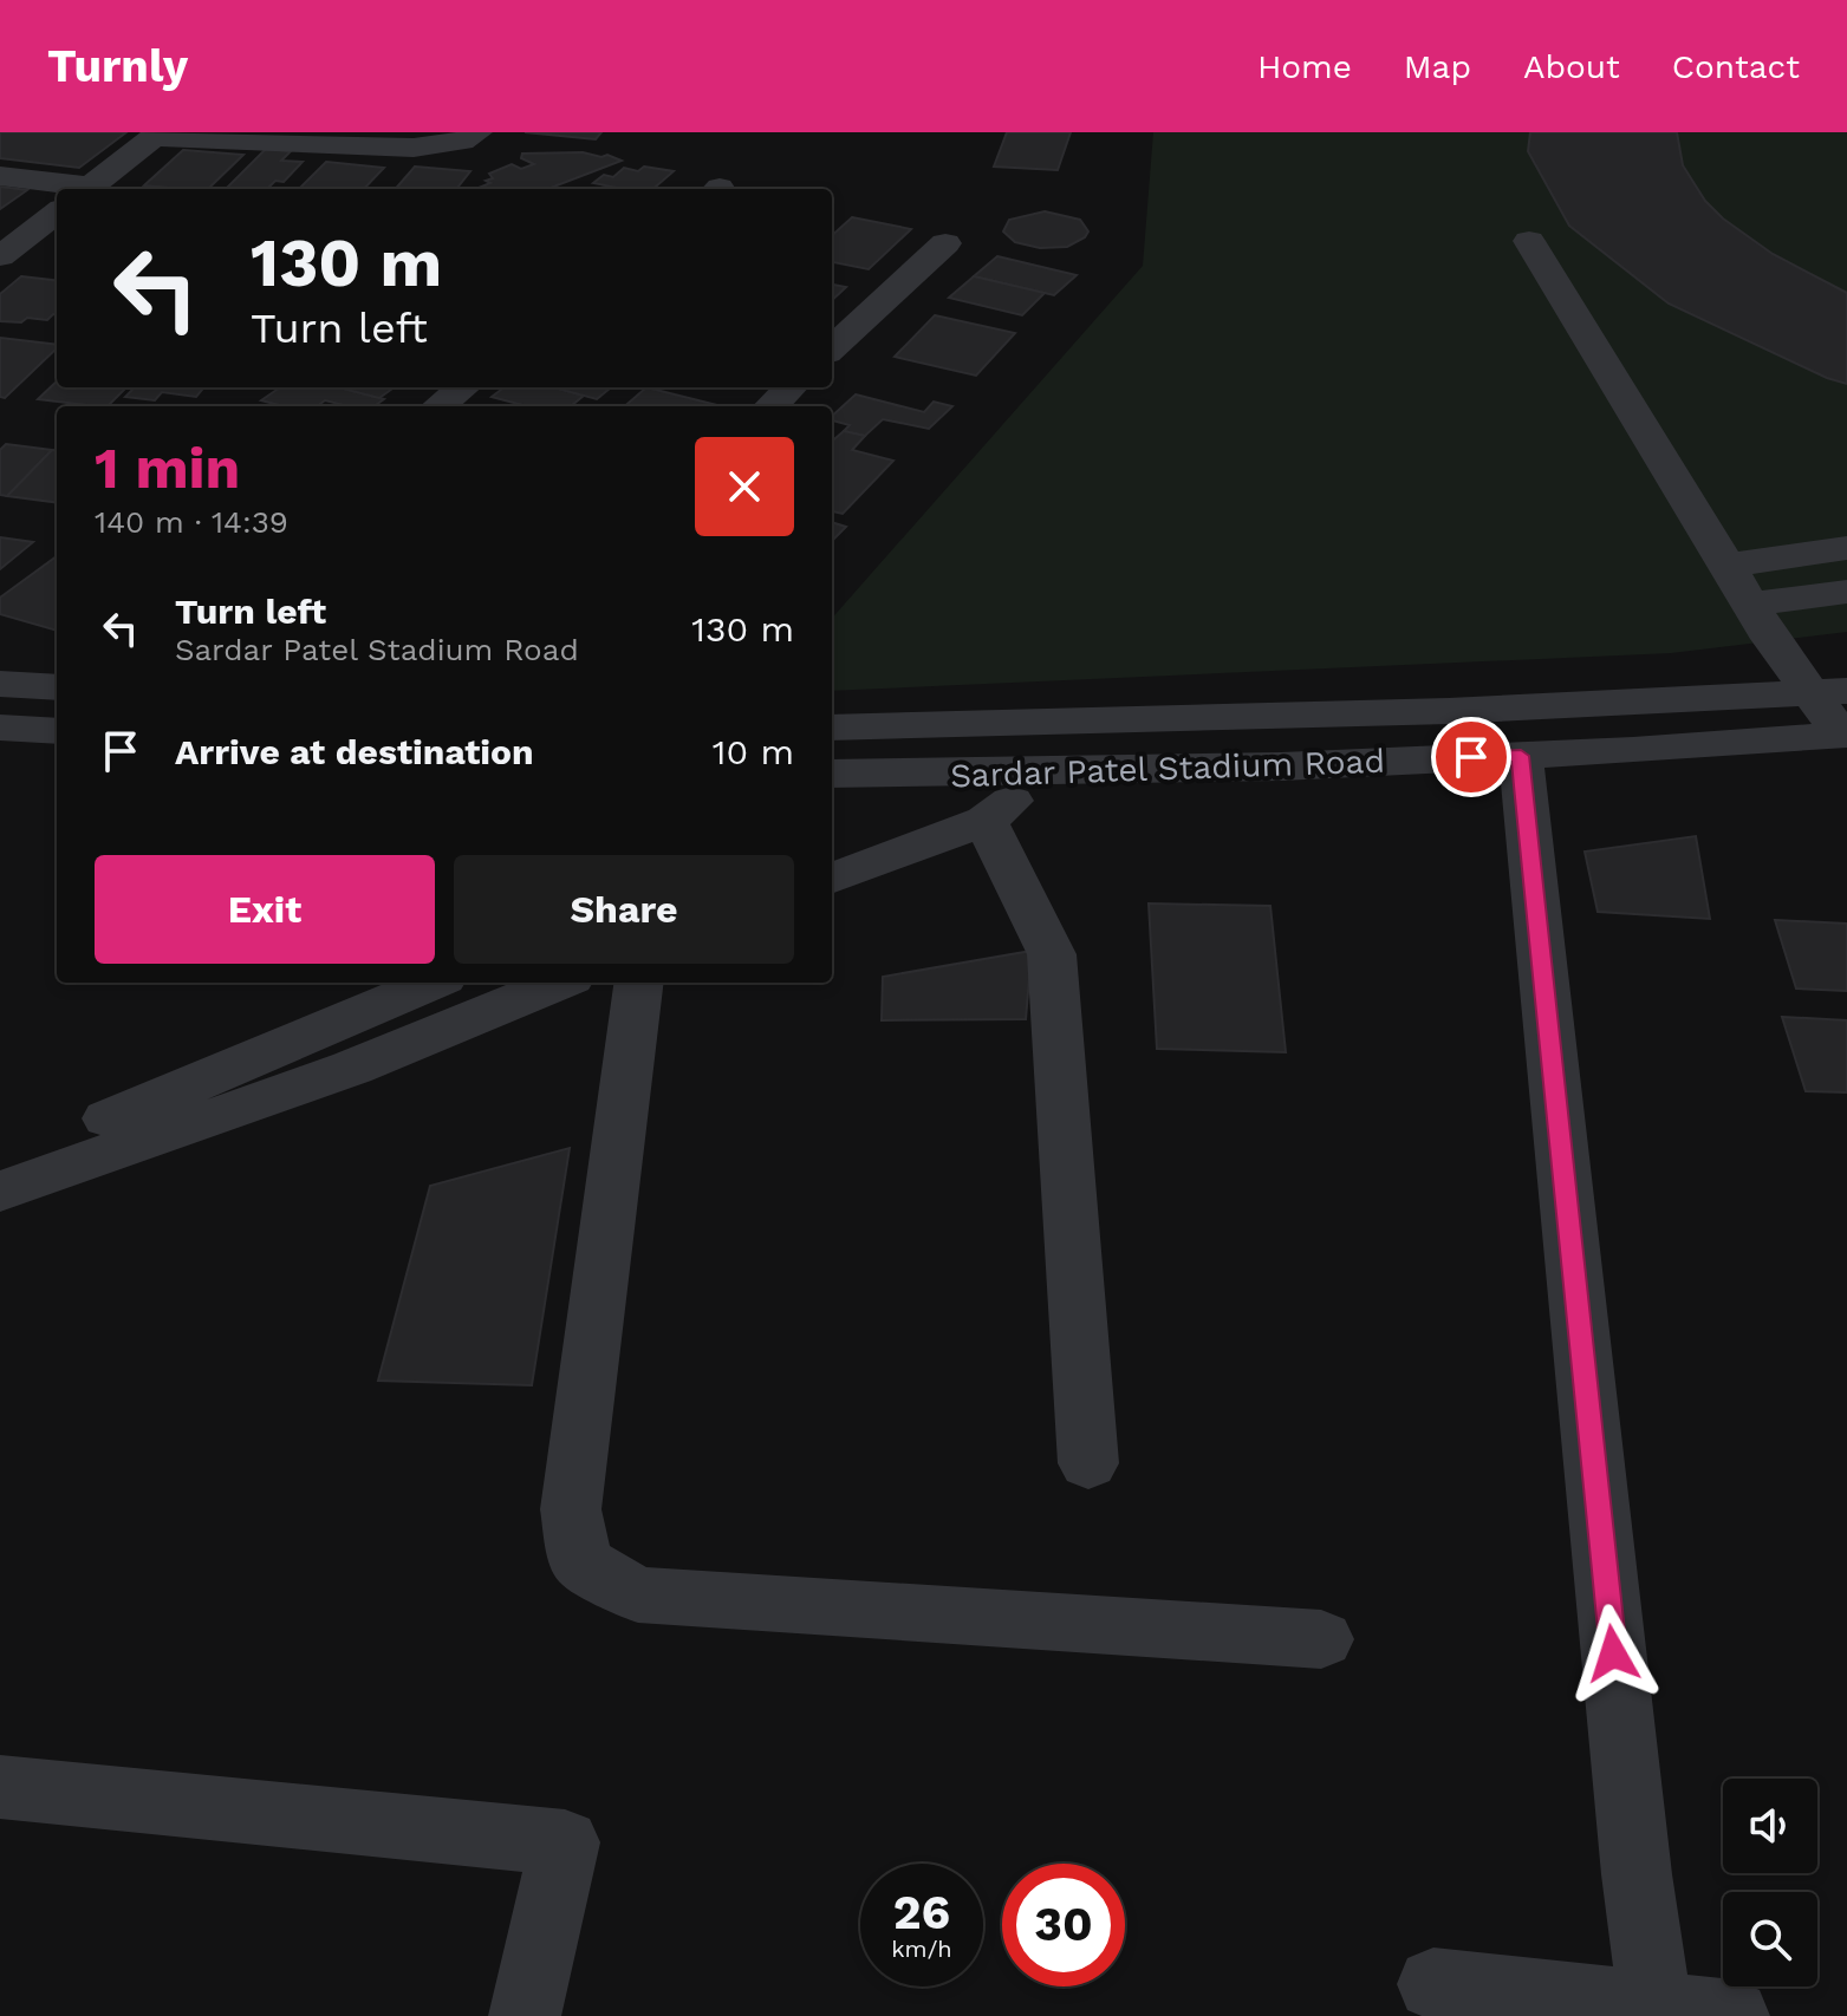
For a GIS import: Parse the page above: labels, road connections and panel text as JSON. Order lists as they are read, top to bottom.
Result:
{
  "streets": {
    "street": ["Sardar Patel Stadium Road"]
  },
  "page": {
    "header": "Turnly",
    "nav": [
      "Home",
      "Map",
      "About",
      "Contact"
    ],
    "turn": ["130 m", "Turn left"],
    "heading": ["1 min", "140 m · 14:39"],
    "list": [
      {
        "name": "Turn left",
        "note": "Sardar Patel Stadium Road",
        "value": "130 m"
      },
      {
        "name": "Arrive at destination",
        "value": "10 m"
      }
    ],
    "buttons": ["Exit", "Share"],
    "speed": "26 km/h",
    "limit": "30"
  }
}
